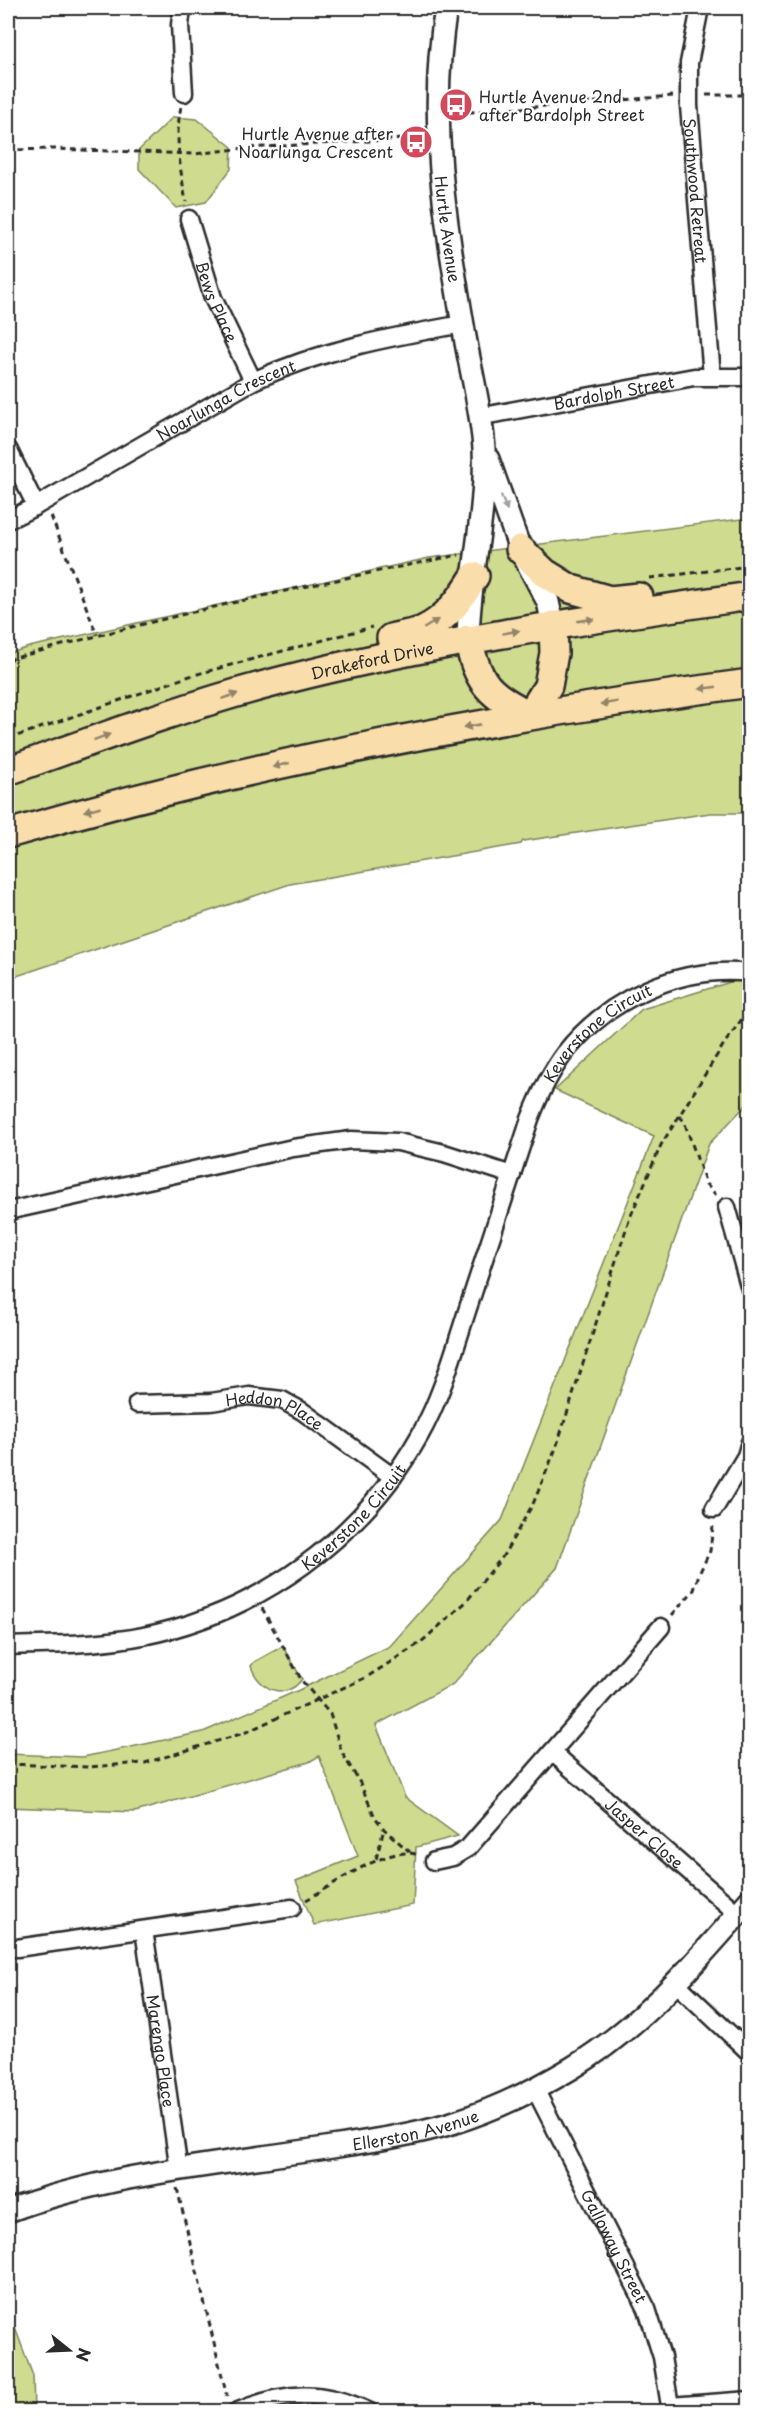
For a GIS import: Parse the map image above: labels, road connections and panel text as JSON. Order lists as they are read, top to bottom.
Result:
{
  "streets": {
    "highway": ["Drakeford Drive"],
    "street": [
      "Southwood Retreat",
      "Hurtle Avenue",
      "Bews Place",
      "Bardolph Street",
      "Noarlunga Crescent",
      "Keverstone Circuit",
      "Heddon Place",
      "Jasper Close",
      "Marengo Place",
      "Ellerston Avenue",
      "Galloway Street"
    ]
  },
  "crossings": [
    ["Southwood Retreat", "Bardolph Street"],
    ["Hurtle Avenue", "Bardolph Street"],
    ["Hurtle Avenue", "Noarlunga Crescent"],
    ["Hurtle Avenue", "Drakeford Drive"],
    ["Bews Place", "Noarlunga Crescent"],
    ["Keverstone Circuit", "Heddon Place"],
    ["Jasper Close", "Ellerston Avenue"],
    ["Marengo Place", "Ellerston Avenue"],
    ["Ellerston Avenue", "Galloway Street"]
  ],
  "places": {
    "bus stop": ["Hurtle Avenue 2nd after Bardolph Street", "Hurtle Avenue after Noarlunga Crescent"]
  },
  "north": "right"
}
